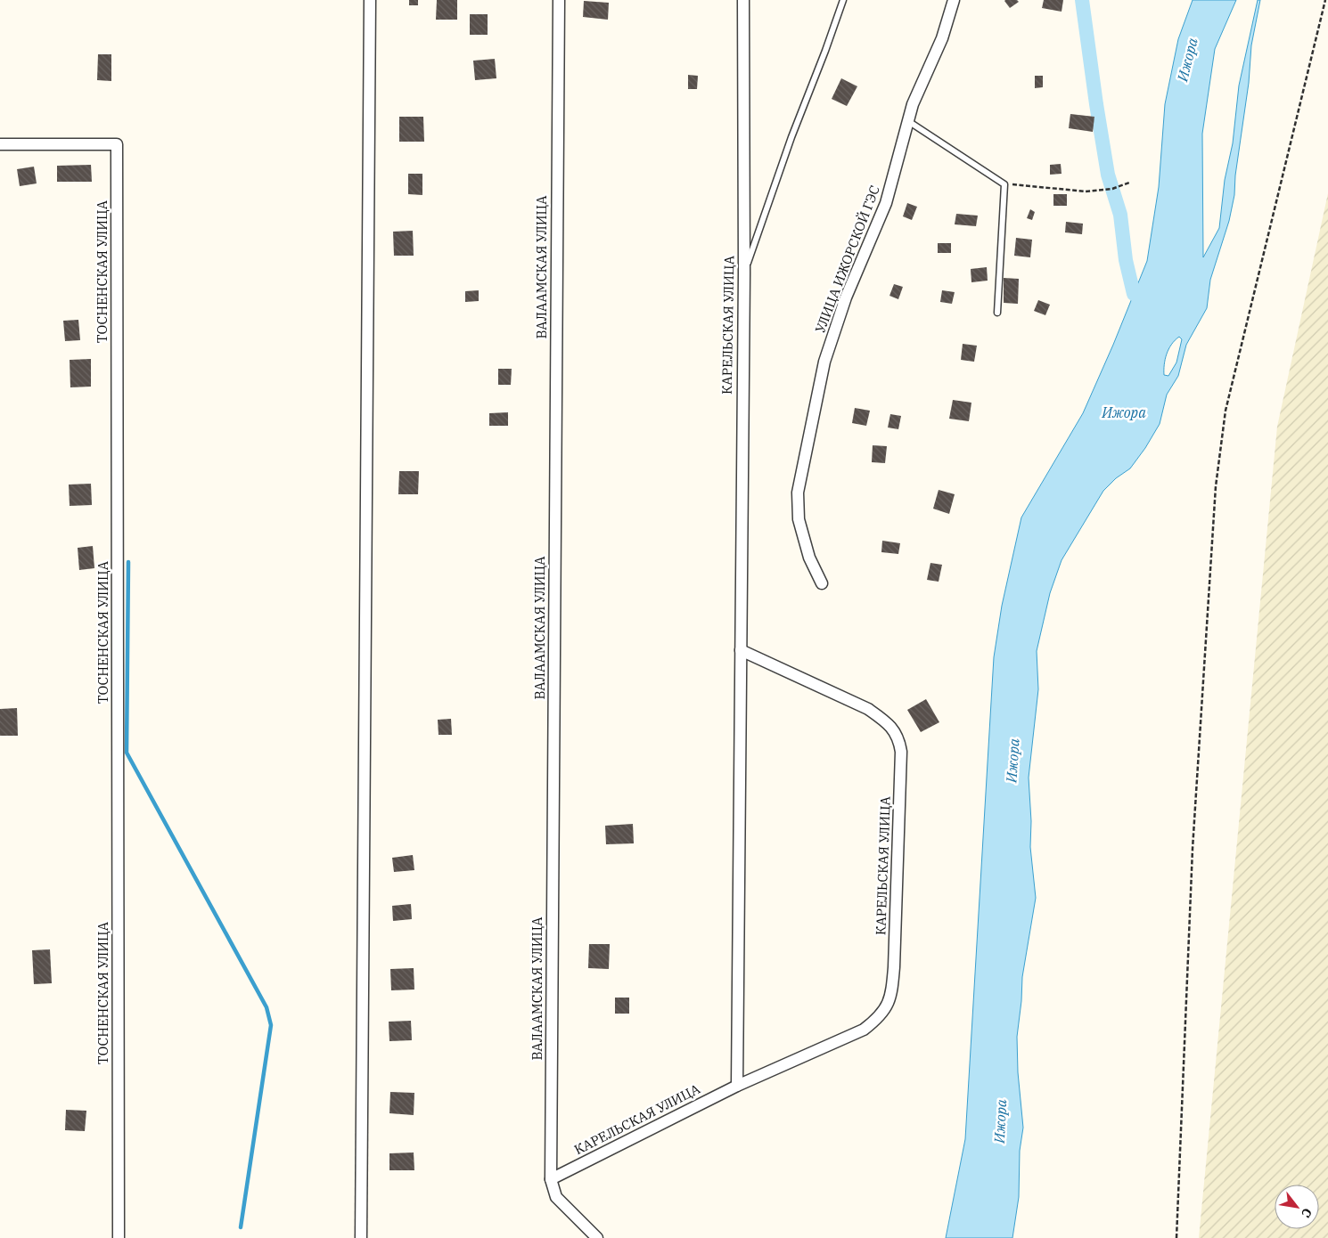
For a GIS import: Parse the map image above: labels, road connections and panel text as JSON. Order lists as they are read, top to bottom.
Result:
{
  "streets": {
    "street": [
      "УЛИЦА ИЖОРСКОЙ ГЭС",
      "ВАЛААМСКАЯ УЛИЦА",
      "ТОСНЕНСКАЯ УЛИЦА",
      "КАРЕЛЬСКАЯ УЛИЦА"
    ]
  },
  "crossings": [
    ["ВАЛААМСКАЯ УЛИЦА", "КАРЕЛЬСКАЯ УЛИЦА"]
  ],
  "water": ["Ижора"],
  "north": "bottom right"
}
